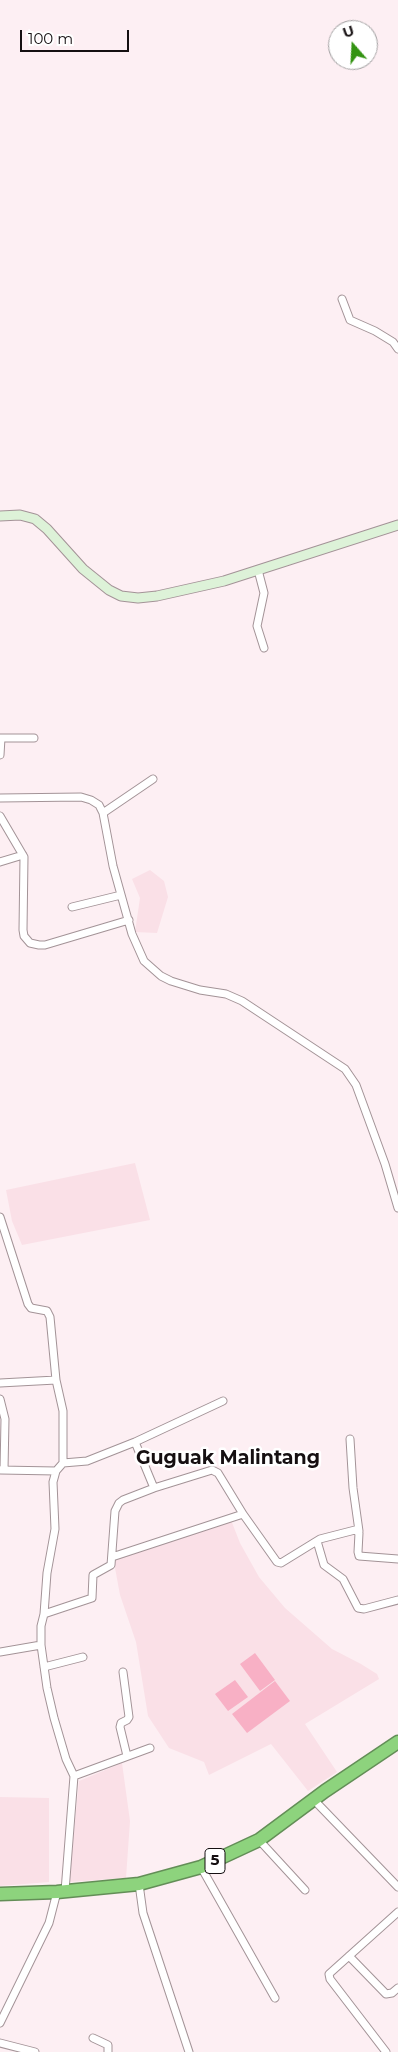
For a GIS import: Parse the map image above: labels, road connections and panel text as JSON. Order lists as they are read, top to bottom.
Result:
{
  "streets": {
    "highway": ["5"]
  },
  "districts": ["Guguak Malintang"],
  "scale_bar": "100 m",
  "north": "top"
}
